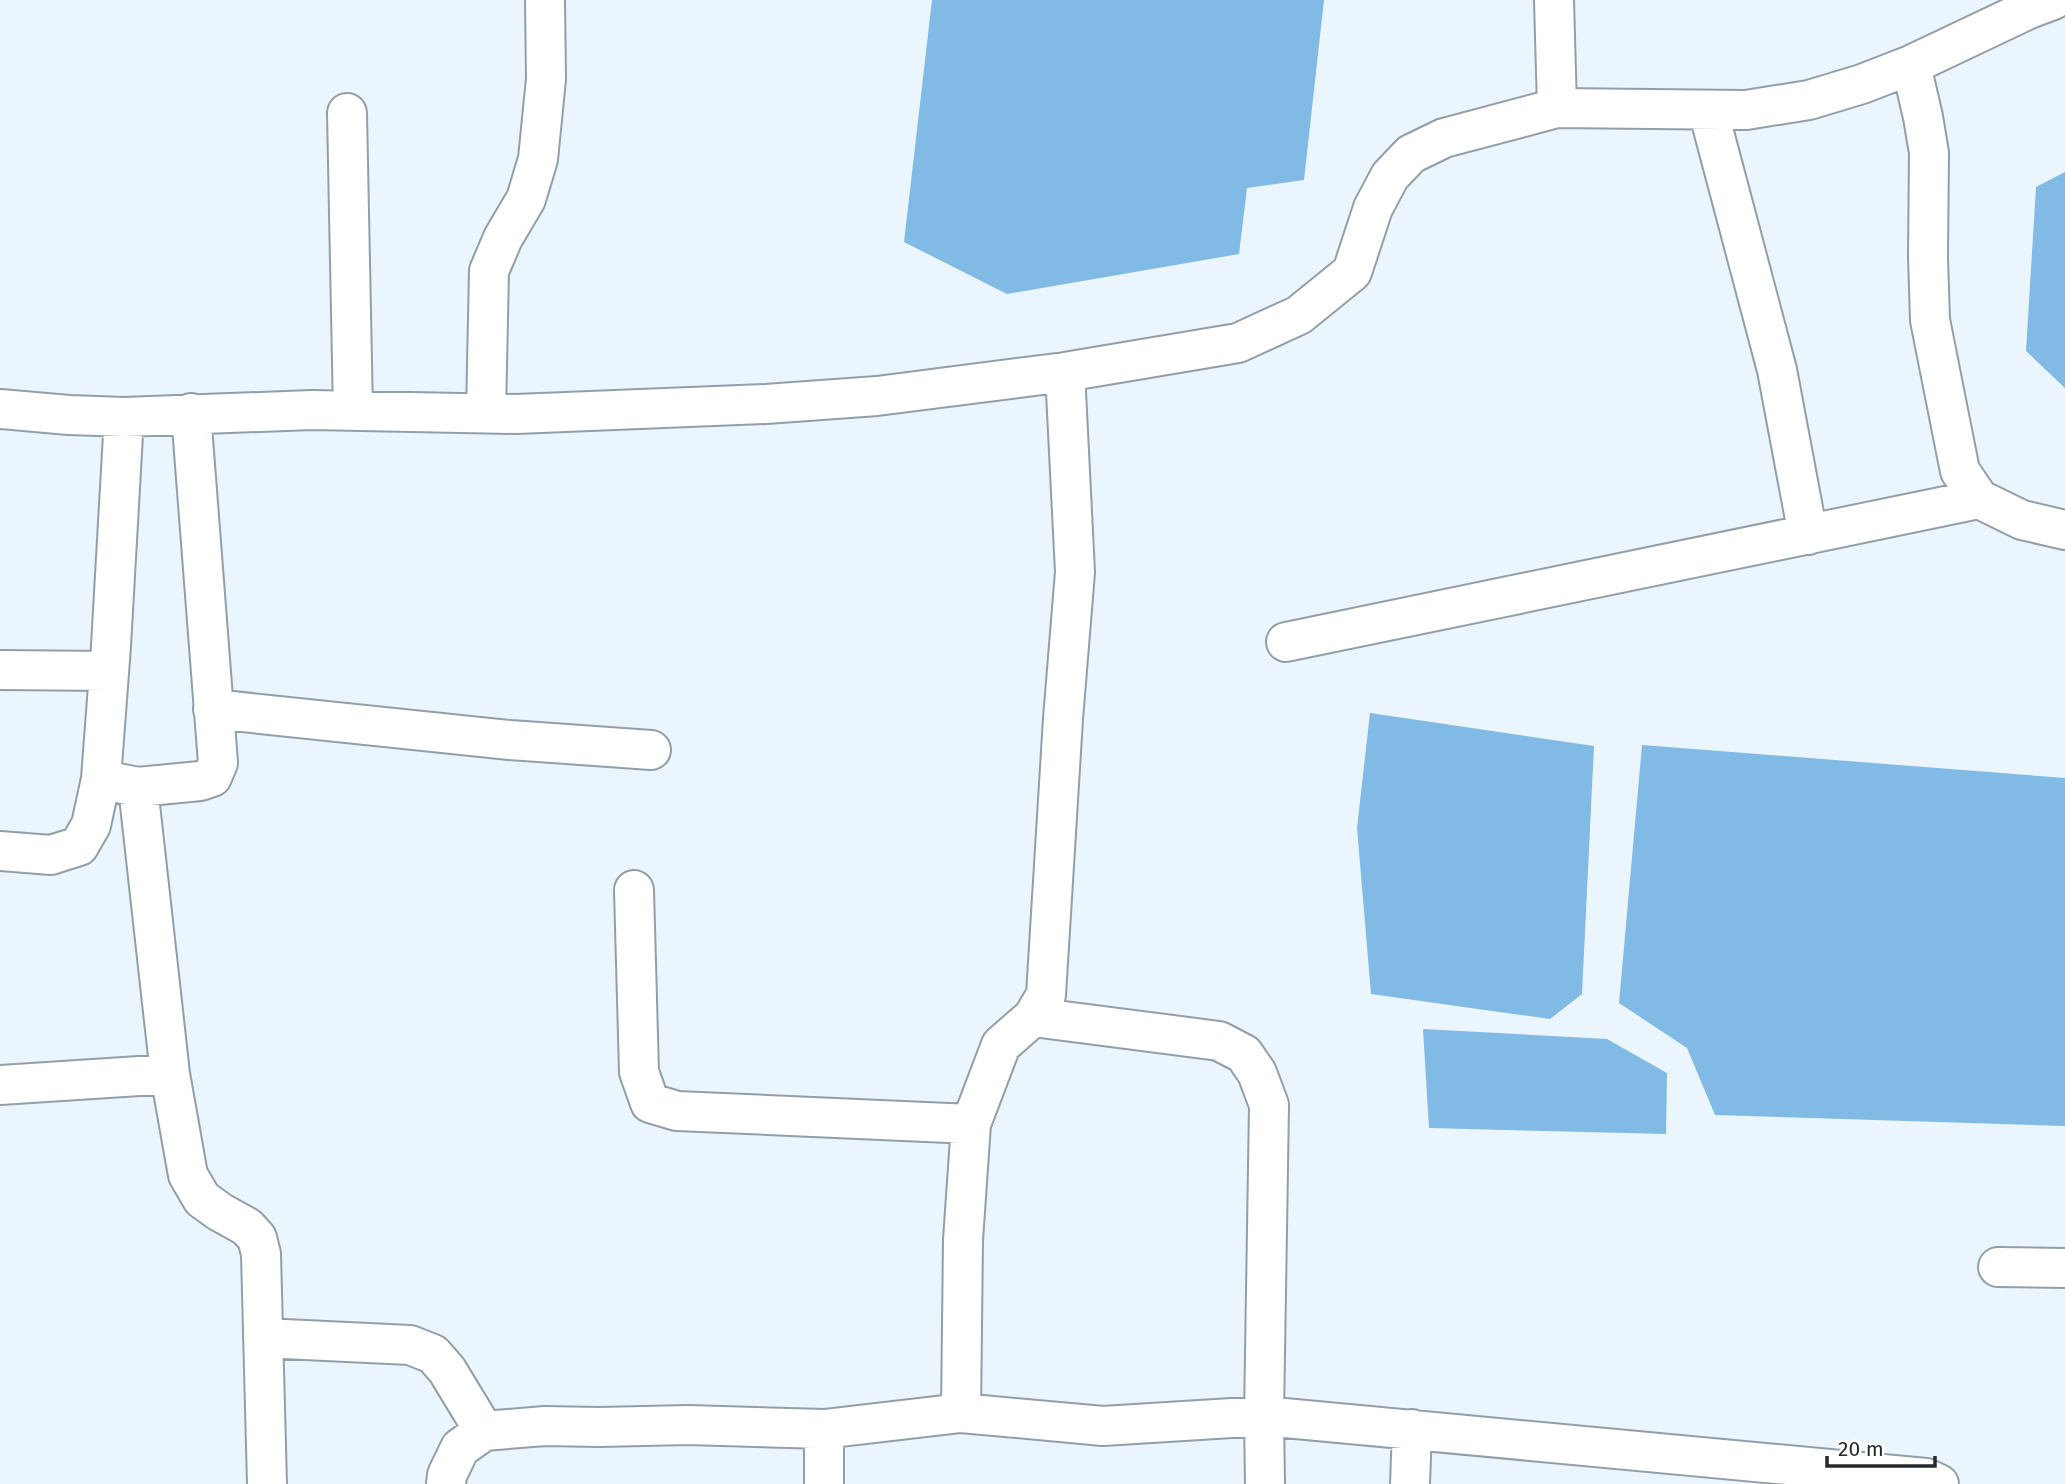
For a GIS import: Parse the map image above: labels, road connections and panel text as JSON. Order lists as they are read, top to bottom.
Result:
{
  "scale_bar": "20 m"
}
